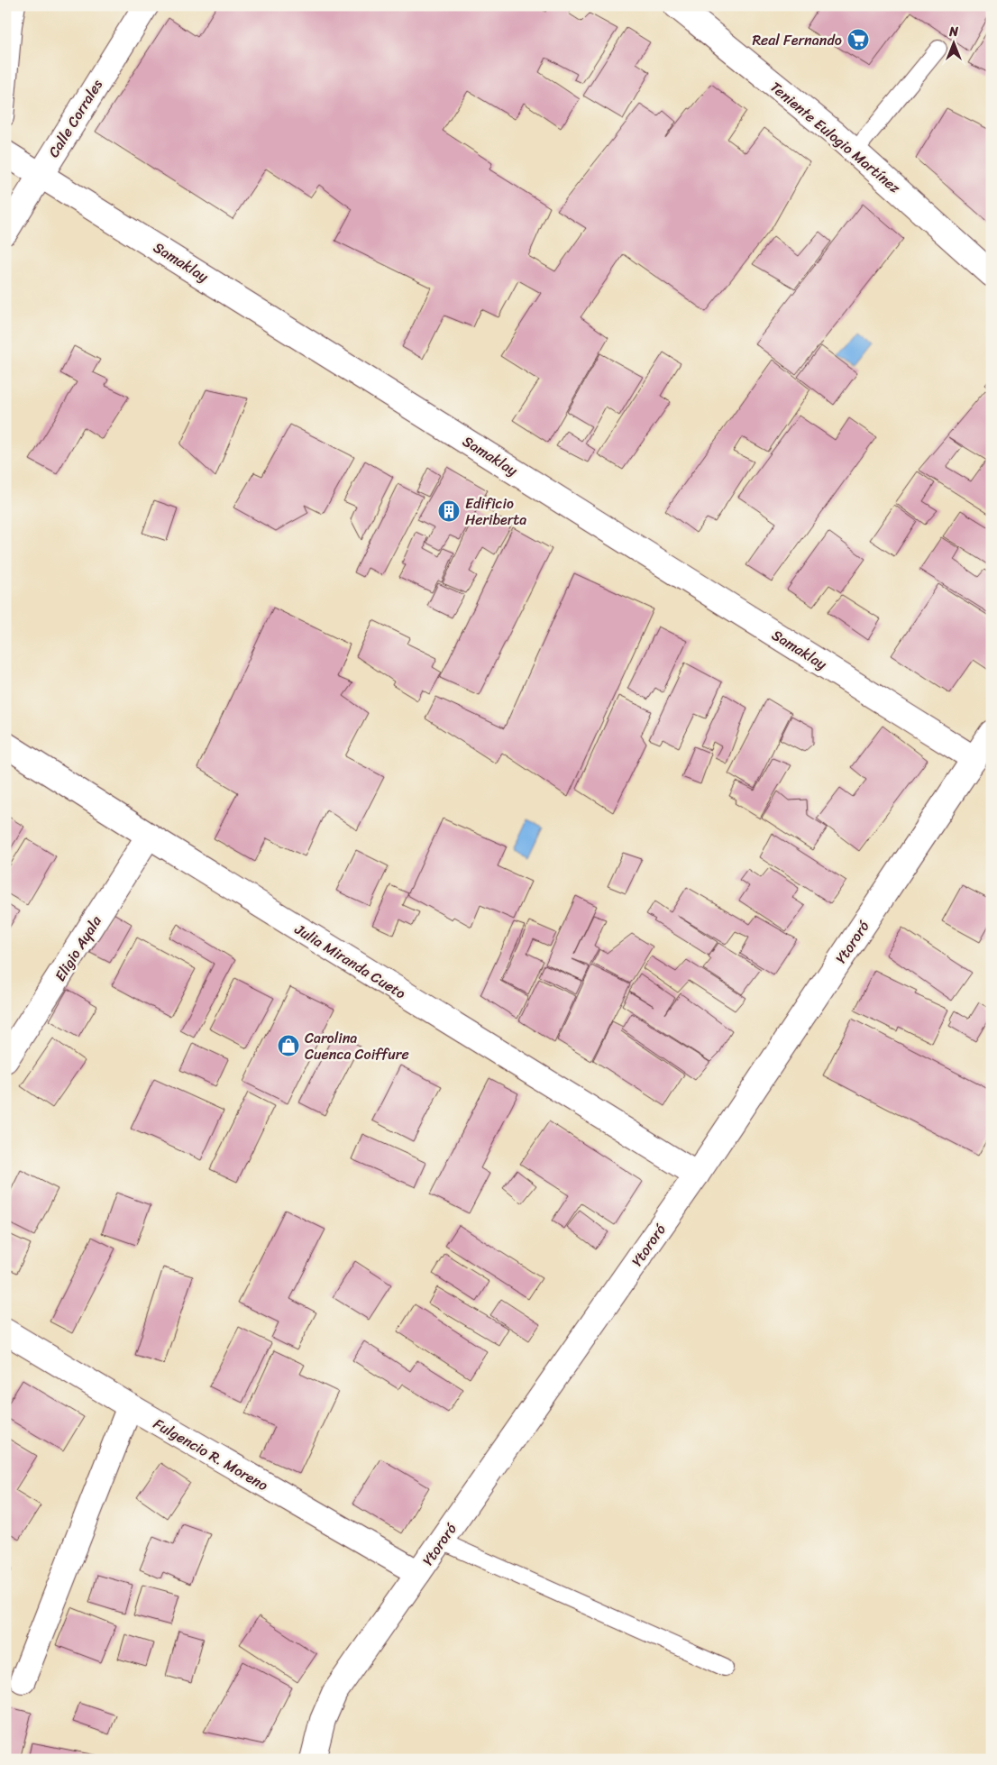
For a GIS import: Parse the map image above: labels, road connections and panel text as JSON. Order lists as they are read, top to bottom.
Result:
{
  "streets": {
    "street": [
      "Calle Corrales",
      "Teniente Eulogio Martínez",
      "Samaklay",
      "Ytororó",
      "Eligio Ayala",
      "Julia Miranda Cueto",
      "Fulgencio R. Moreno"
    ]
  },
  "crossings": [
    ["Calle Corrales", "Samaklay"],
    ["Samaklay", "Ytororó"],
    ["Ytororó", "Julia Miranda Cueto"],
    ["Ytororó", "Fulgencio R. Moreno"],
    ["Eligio Ayala", "Julia Miranda Cueto"]
  ],
  "places": {
    "supermarket": ["Real Fernando"],
    "building": ["Edificio Heriberta"],
    "shop": ["Carolina Cuenca Coiffure"]
  },
  "north": "top"
}
